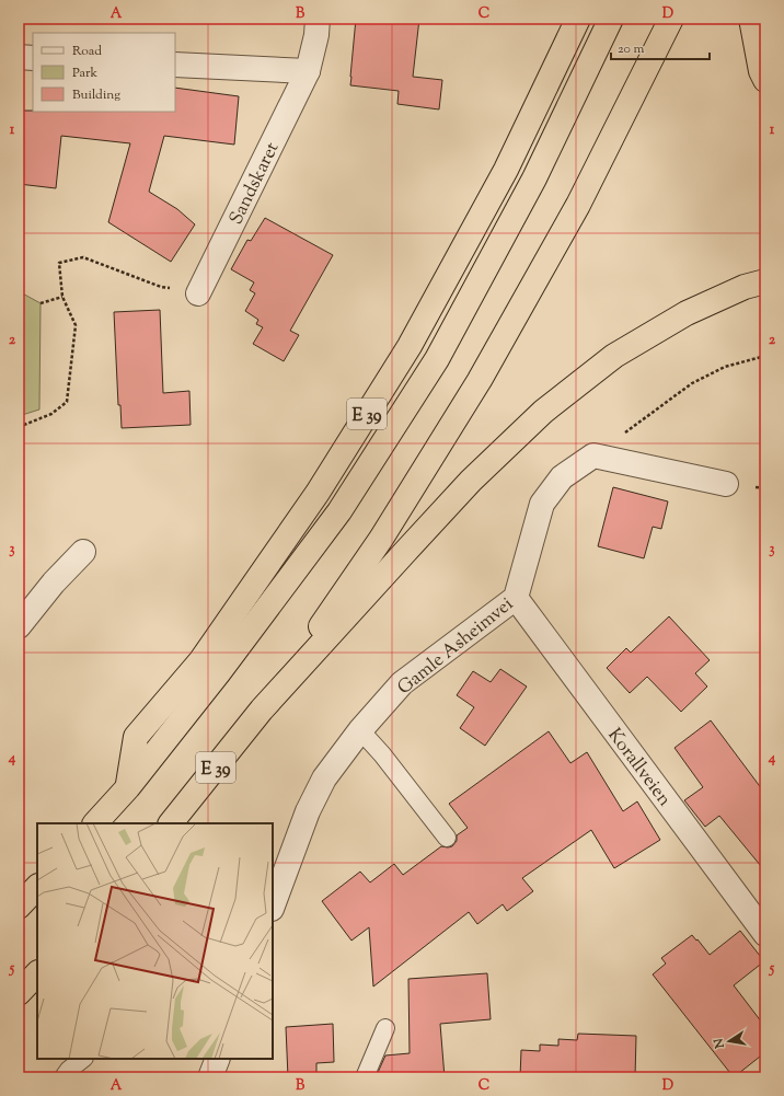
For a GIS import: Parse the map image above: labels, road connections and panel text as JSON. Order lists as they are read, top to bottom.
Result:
{
  "streets": {
    "highway": ["E 39"],
    "street": ["Sandskaret", "Gamle Asheimvei", "Korallveien"]
  },
  "crossings": [
    ["Gamle Asheimvei", "Korallveien"]
  ],
  "legend": ["Road", "Park", "Building"],
  "scale_bar": "20 m",
  "north": "left",
  "grid": {
    "columns": [
      "A",
      "B",
      "C",
      "D"
    ],
    "rows": [
      "1",
      "2",
      "3",
      "4",
      "5"
    ]
  }
}
